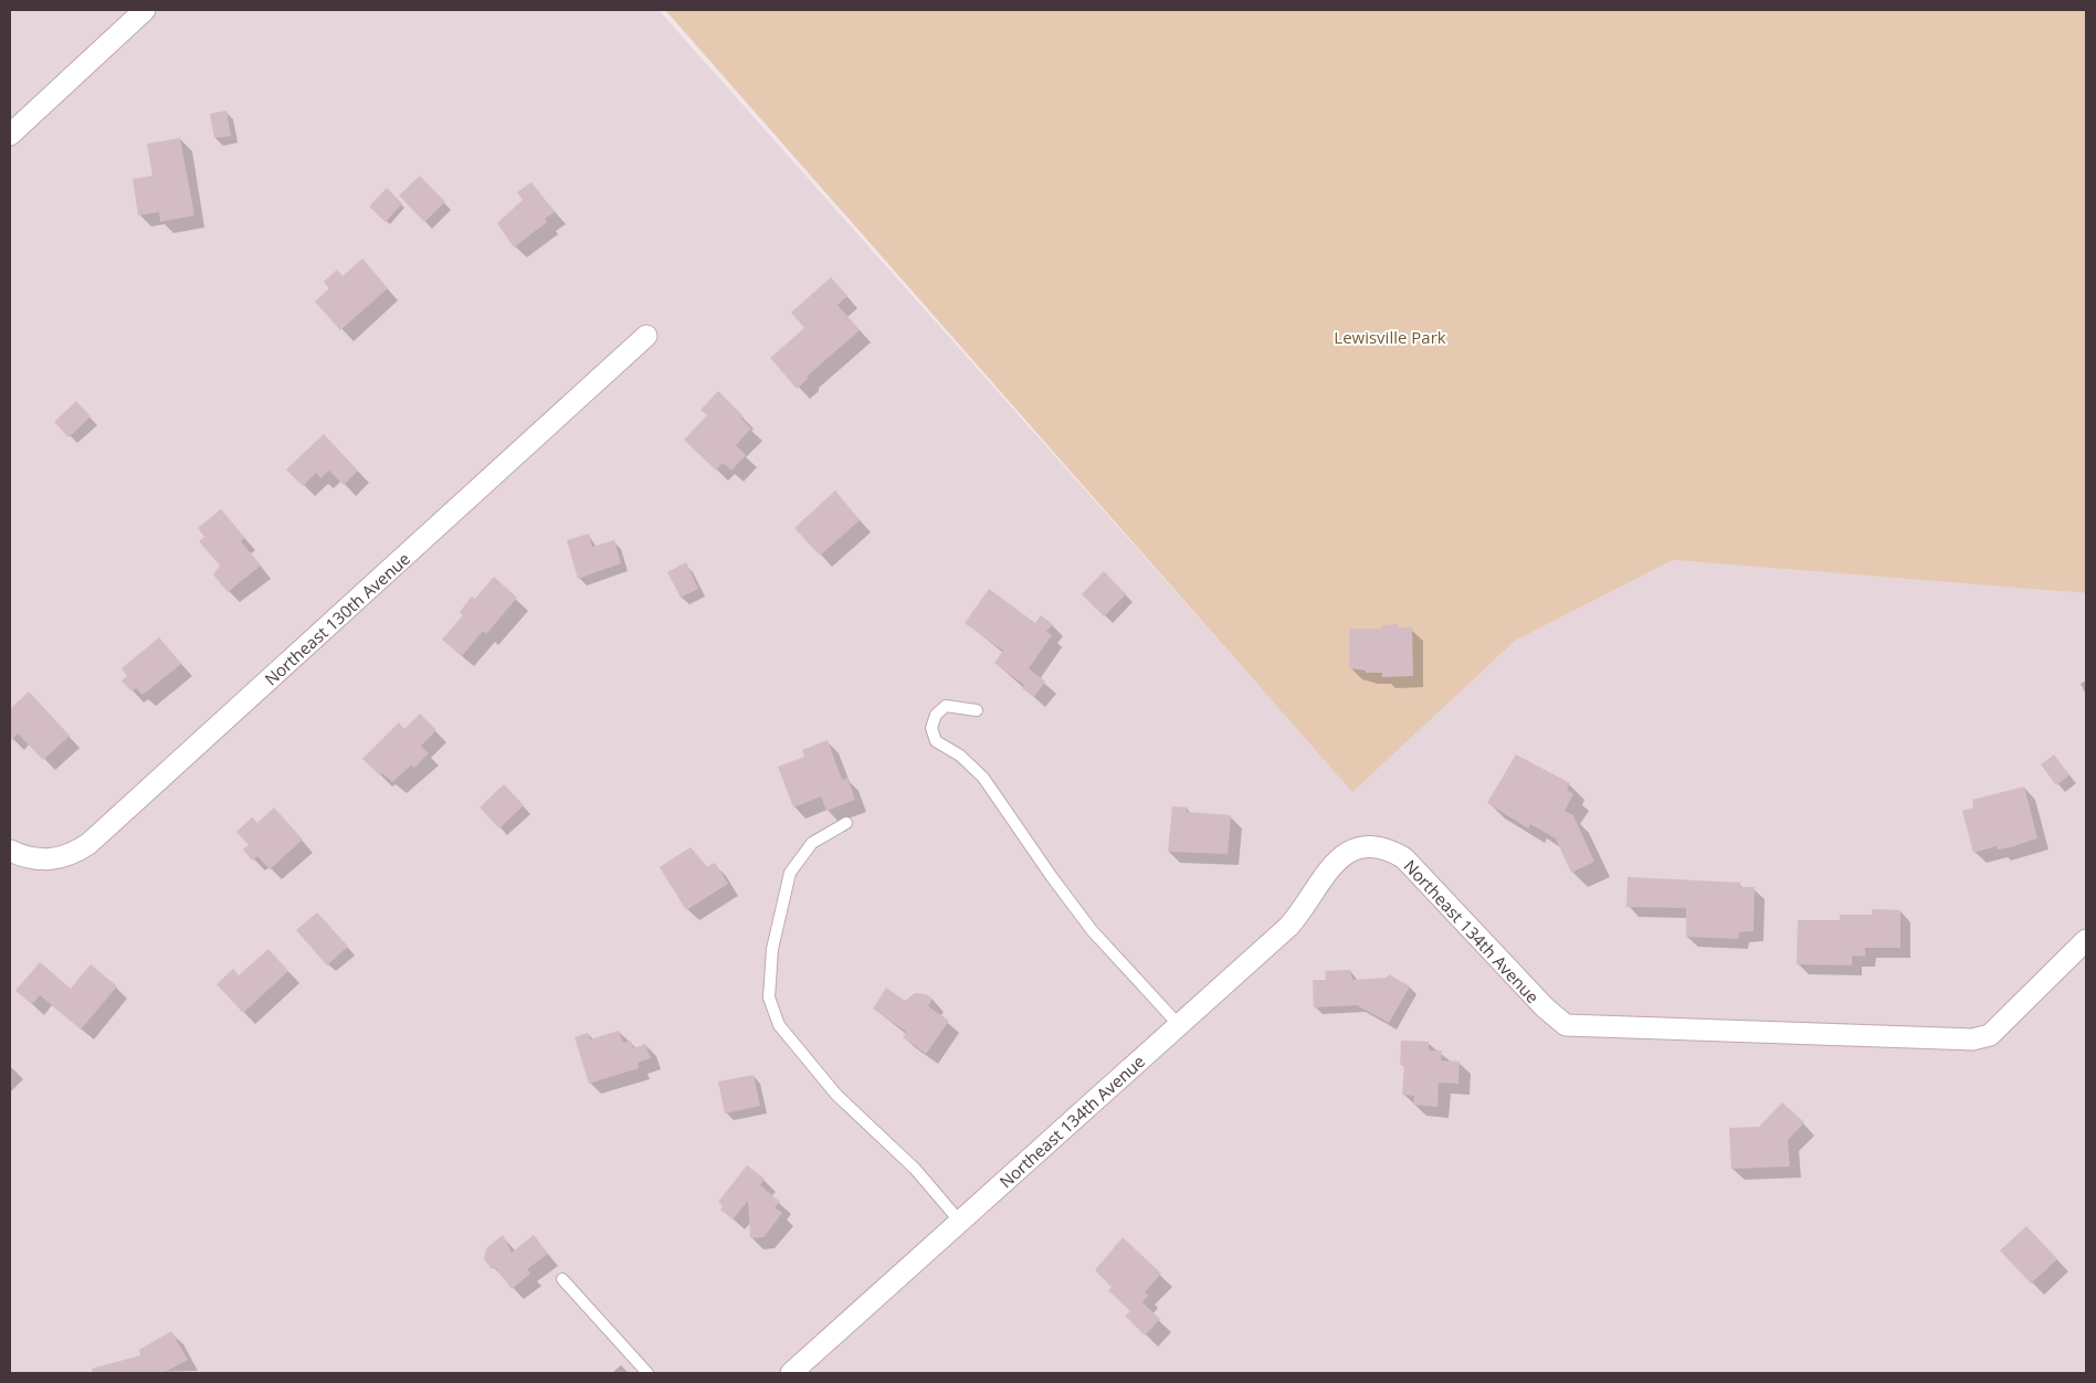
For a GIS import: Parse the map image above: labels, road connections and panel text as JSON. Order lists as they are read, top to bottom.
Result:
{
  "streets": {
    "street": ["Northeast 130th Avenue", "Northeast 134th Avenue"]
  },
  "parks": ["Lewisville Park"]
}
